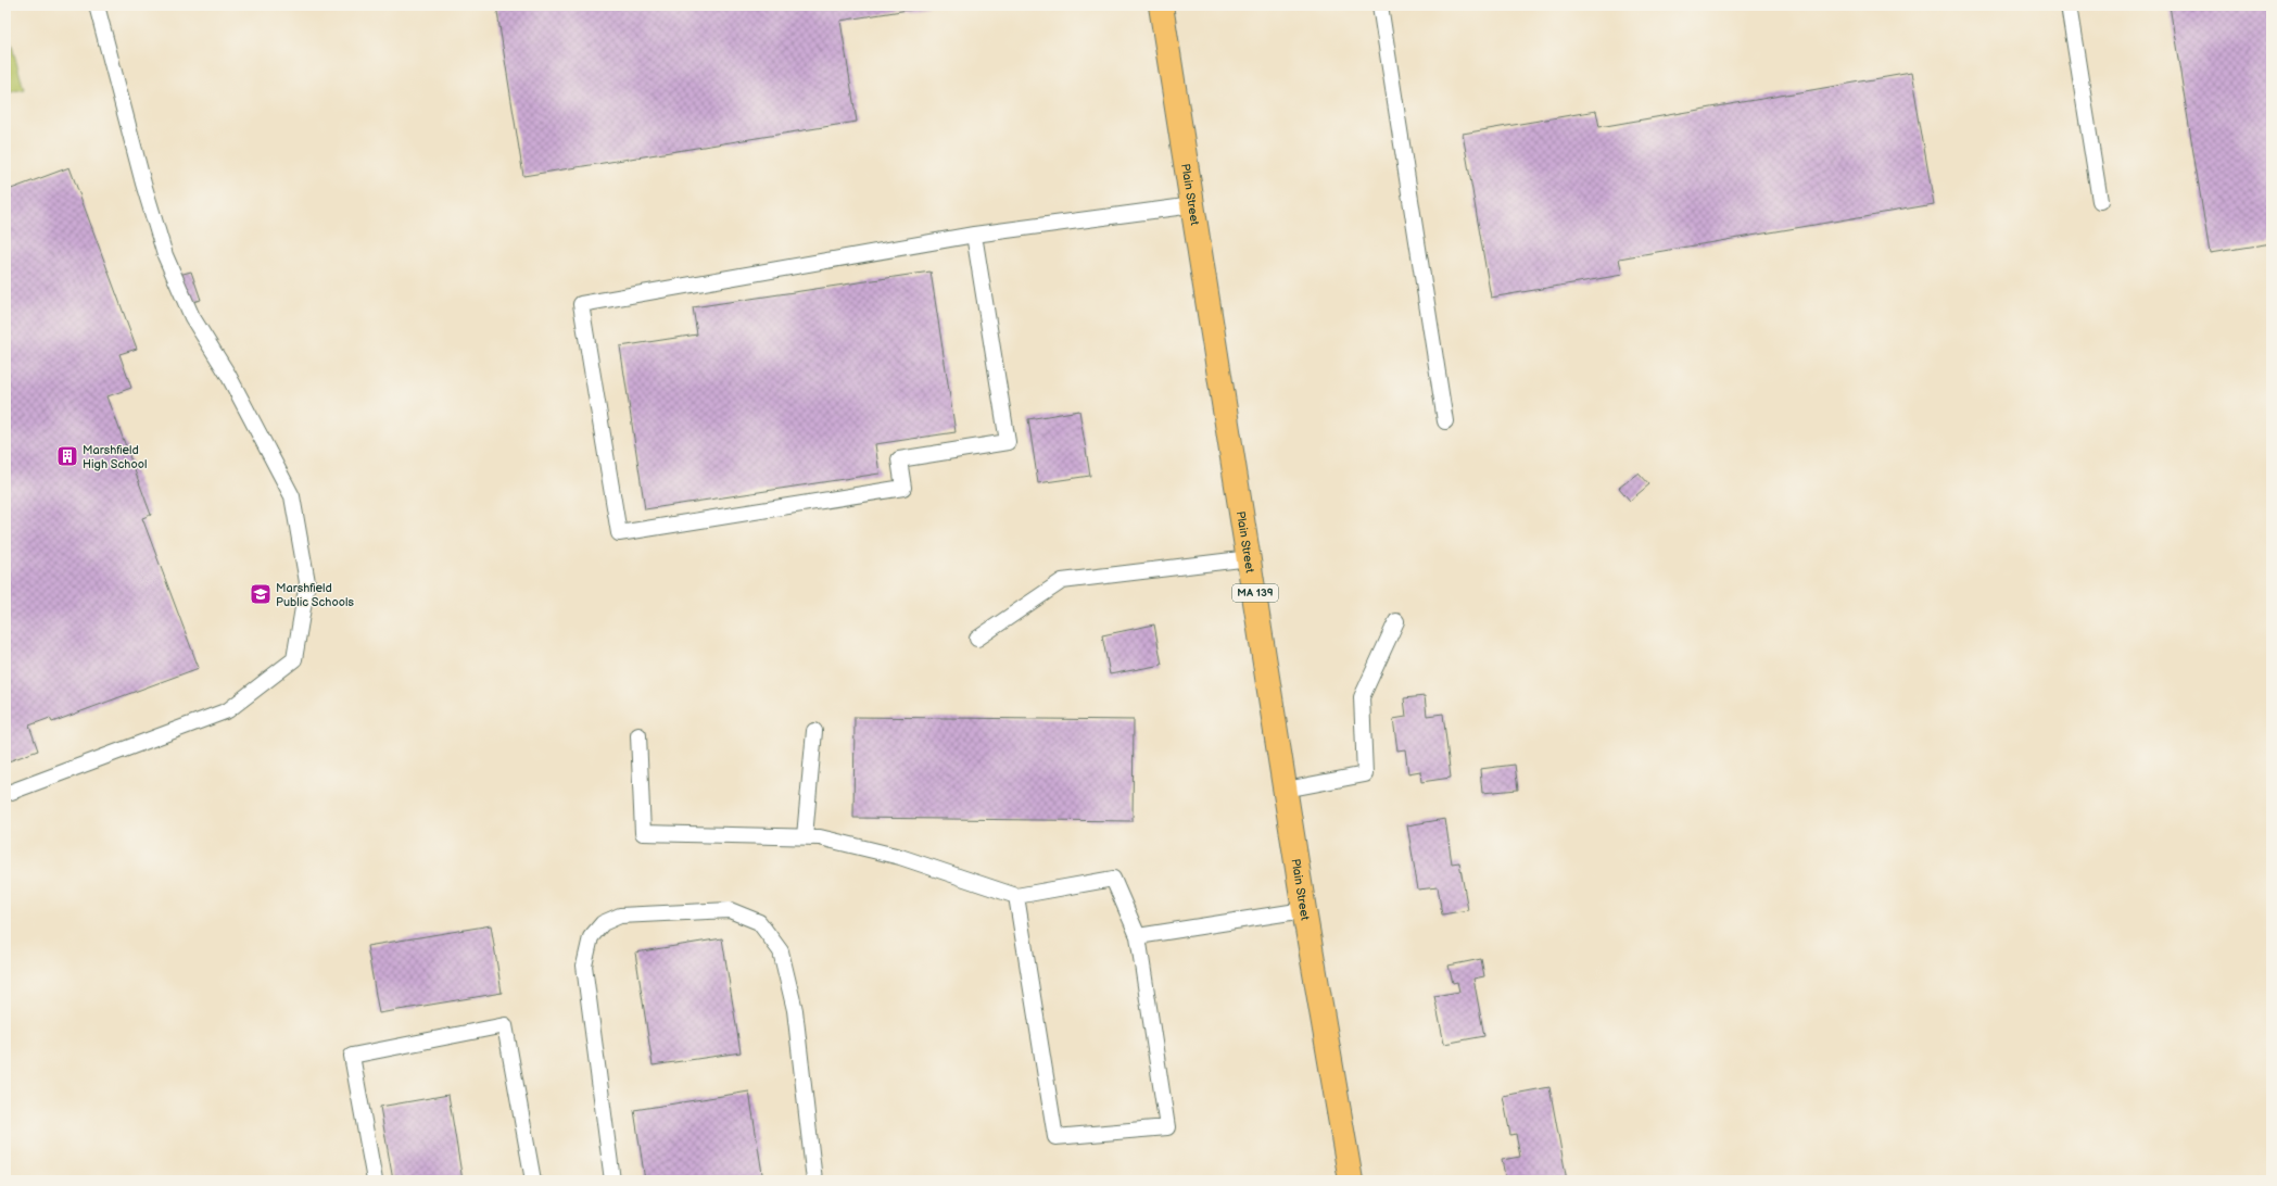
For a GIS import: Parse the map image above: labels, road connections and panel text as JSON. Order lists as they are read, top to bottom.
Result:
{
  "streets": {
    "main road": ["Plain Street", "MA 139"]
  },
  "places": {
    "building": ["Marshfield High School"],
    "school or university": ["Marshfield Public Schools"]
  }
}
